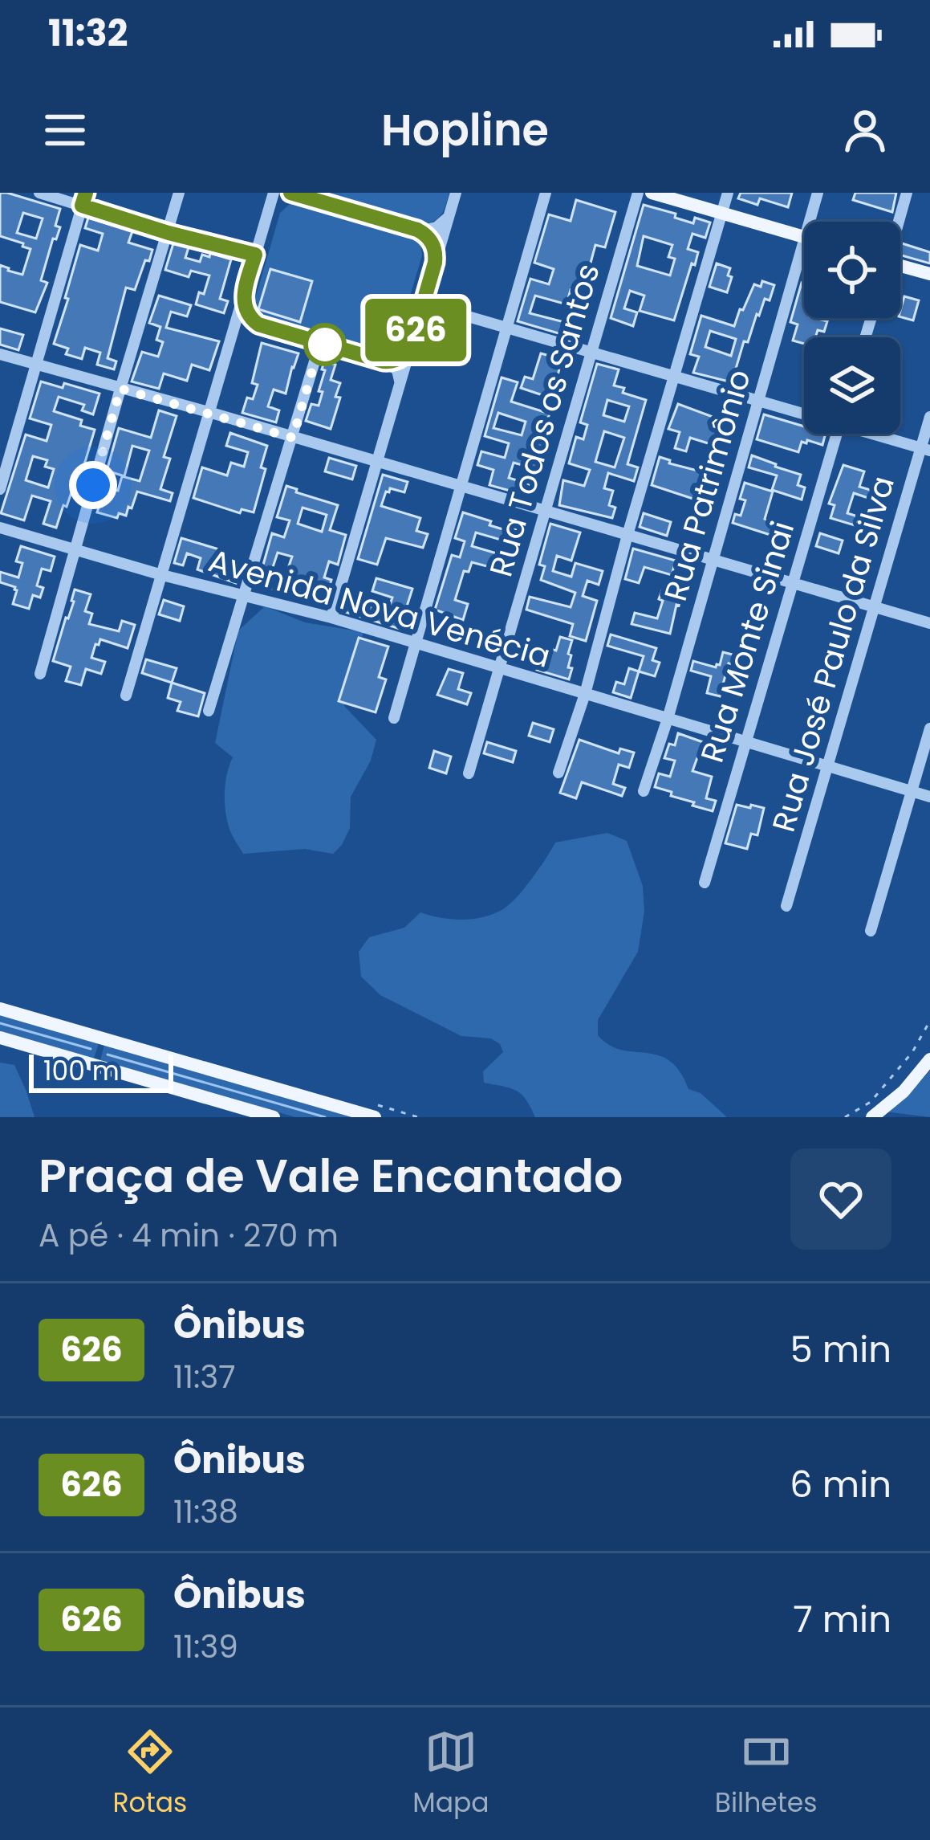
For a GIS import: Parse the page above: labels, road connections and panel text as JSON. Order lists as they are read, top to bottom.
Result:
{
  "streets": {
    "street": [
      "Rua Todos os Santos",
      "Rua Patrimônio",
      "Avenida Nova Venécia",
      "Rua Monte Sinai",
      "Rua José Paulo da Silva"
    ]
  },
  "crossings": [
    ["Rua Todos os Santos", "Avenida Nova Venécia"],
    ["Rua Patrimônio", "Avenida Nova Venécia"],
    ["Avenida Nova Venécia", "Rua Monte Sinai"],
    ["Avenida Nova Venécia", "Rua José Paulo da Silva"]
  ],
  "lines": ["bus line 626"],
  "scale_bar": "100 m",
  "page": {
    "status": "11:32",
    "header": "Hopline",
    "on_map": "626",
    "scale": "100 m",
    "heading": ["Praça de Vale Encantado", "A pé · 4 min · 270 m"],
    "list": [
      {
        "mark": "626",
        "name": "Ônibus",
        "note": "11:37",
        "value": "5 min"
      },
      {
        "mark": "626",
        "name": "Ônibus",
        "note": "11:38",
        "value": "6 min"
      },
      {
        "mark": "626",
        "name": "Ônibus",
        "note": "11:39",
        "value": "7 min"
      }
    ],
    "tabs": ["Rotas", "Mapa", "Bilhetes"]
  }
}
